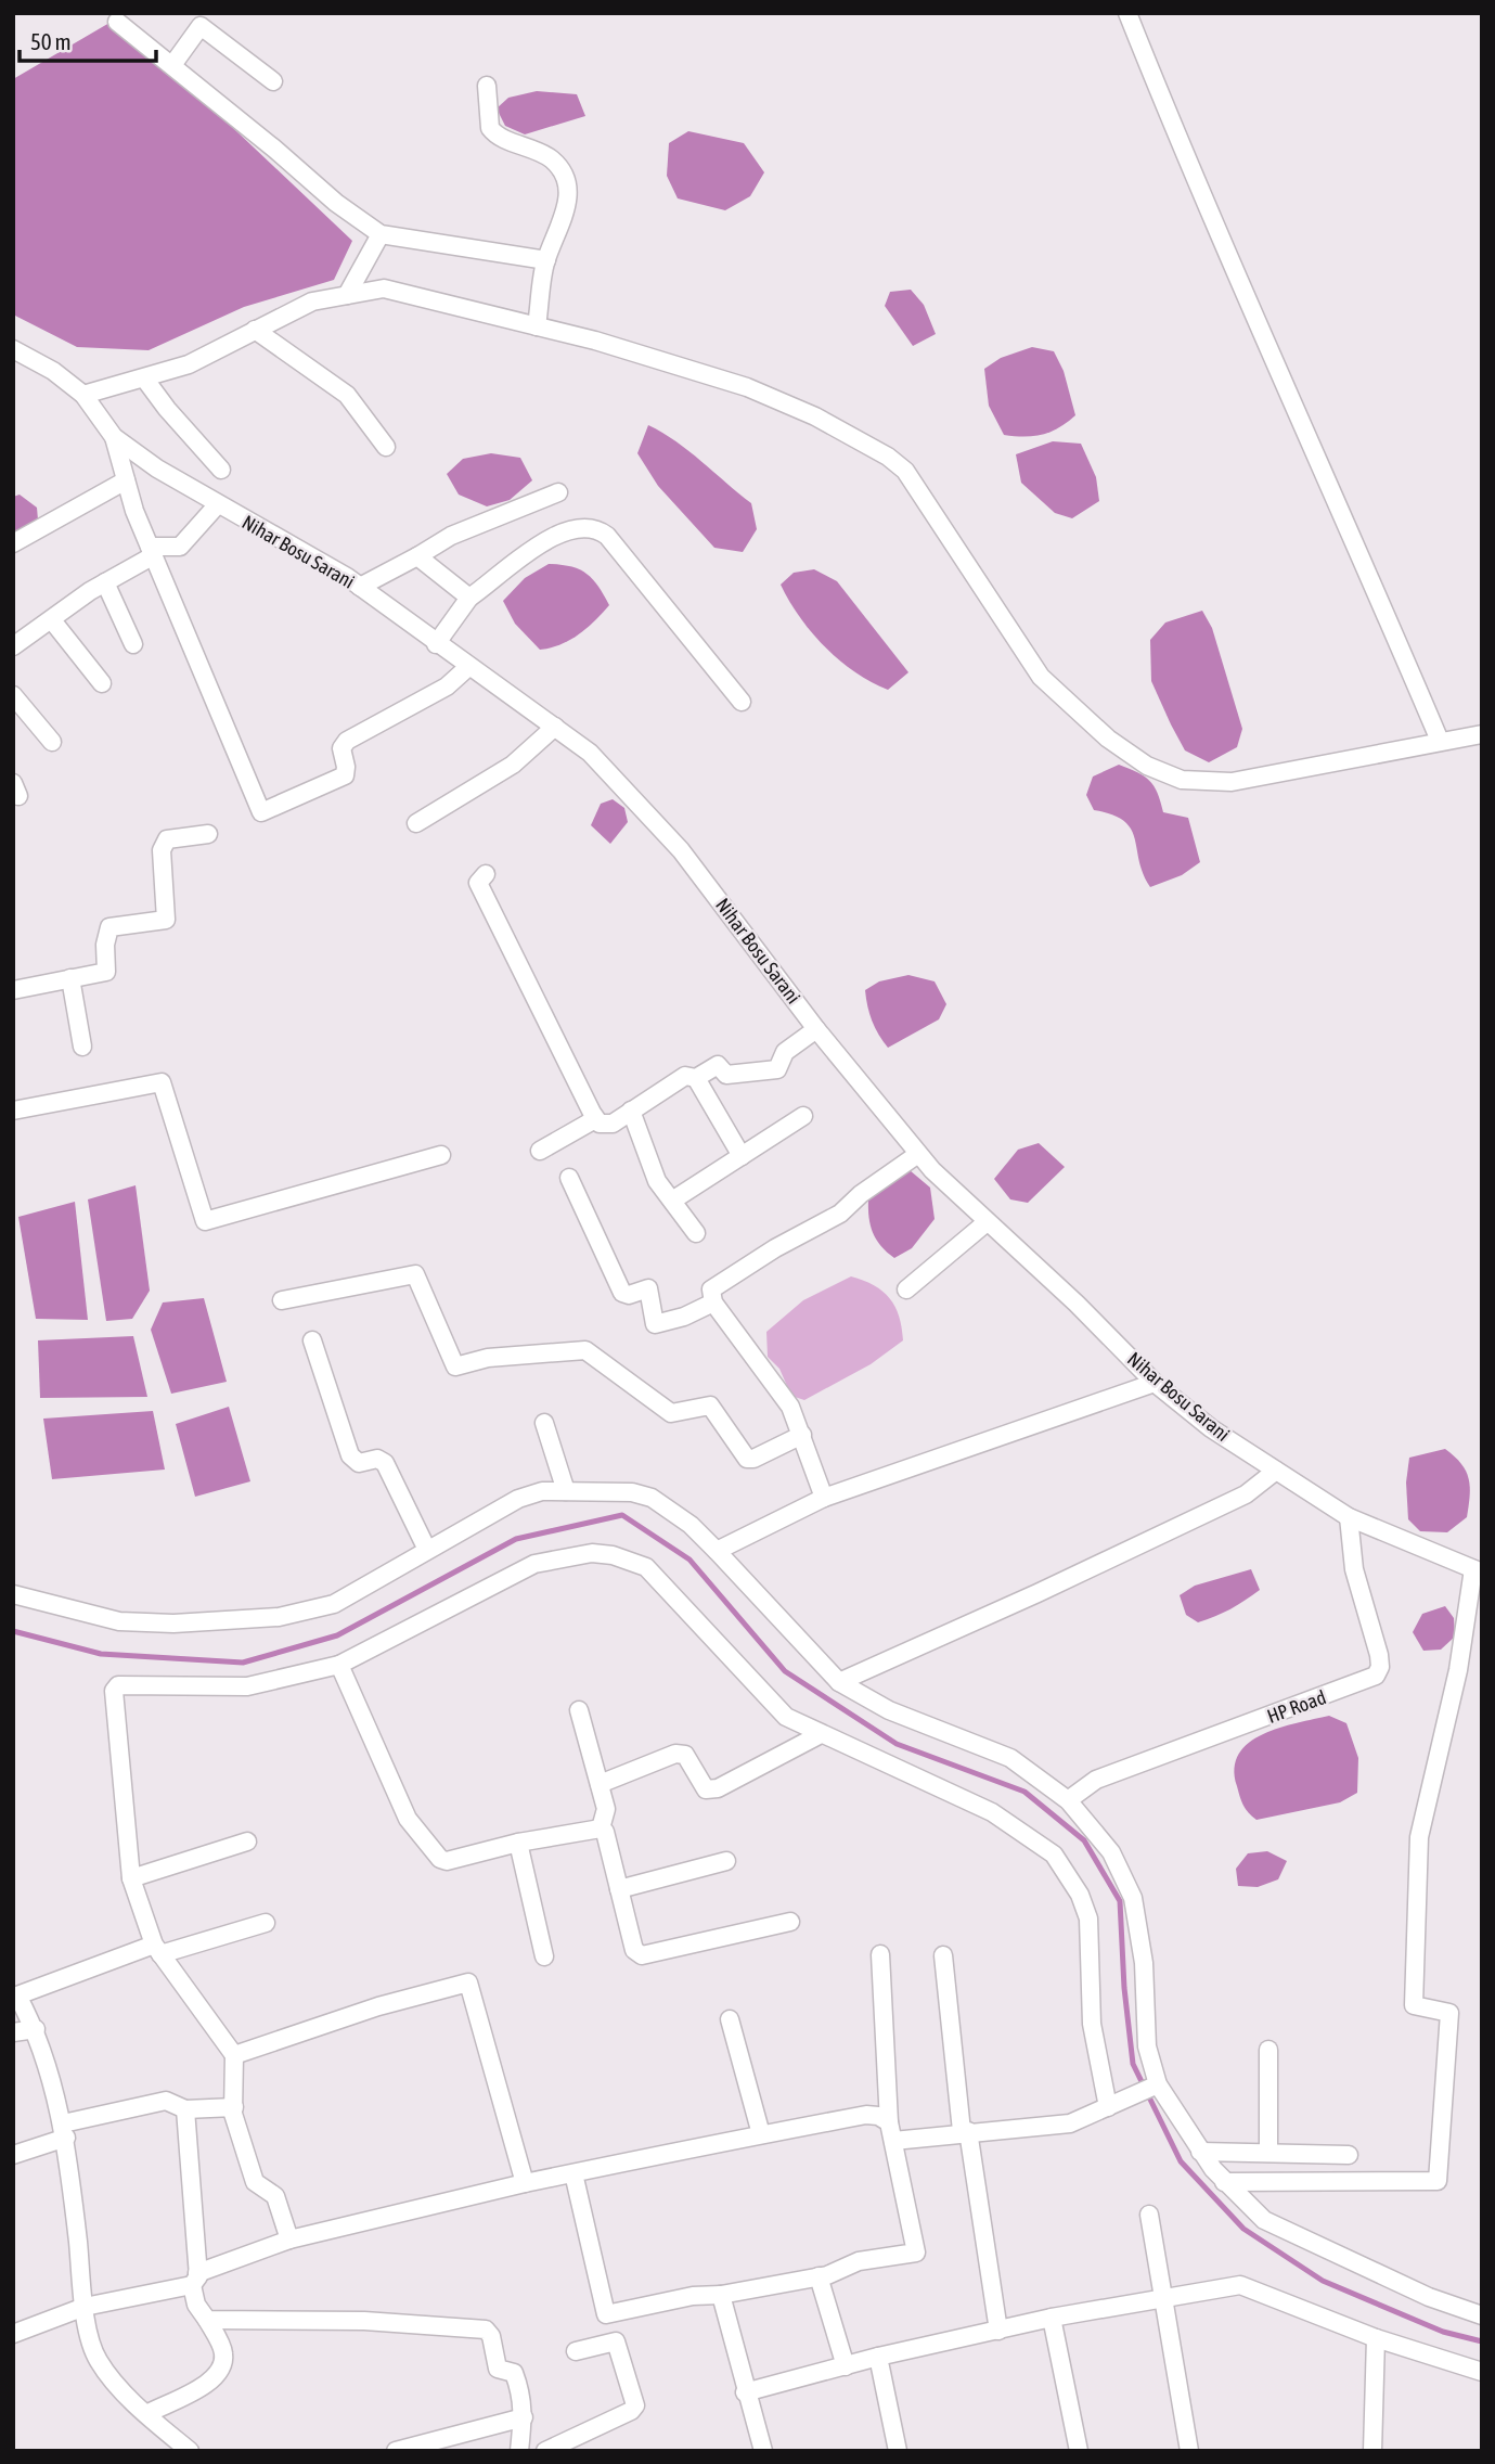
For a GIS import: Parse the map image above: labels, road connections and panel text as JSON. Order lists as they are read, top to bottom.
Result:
{
  "streets": {
    "street": ["Nihar Bosu Sarani", "HP Road"]
  },
  "crossings": [
    ["Nihar Bosu Sarani", "HP Road"]
  ],
  "scale_bar": "50 m"
}
